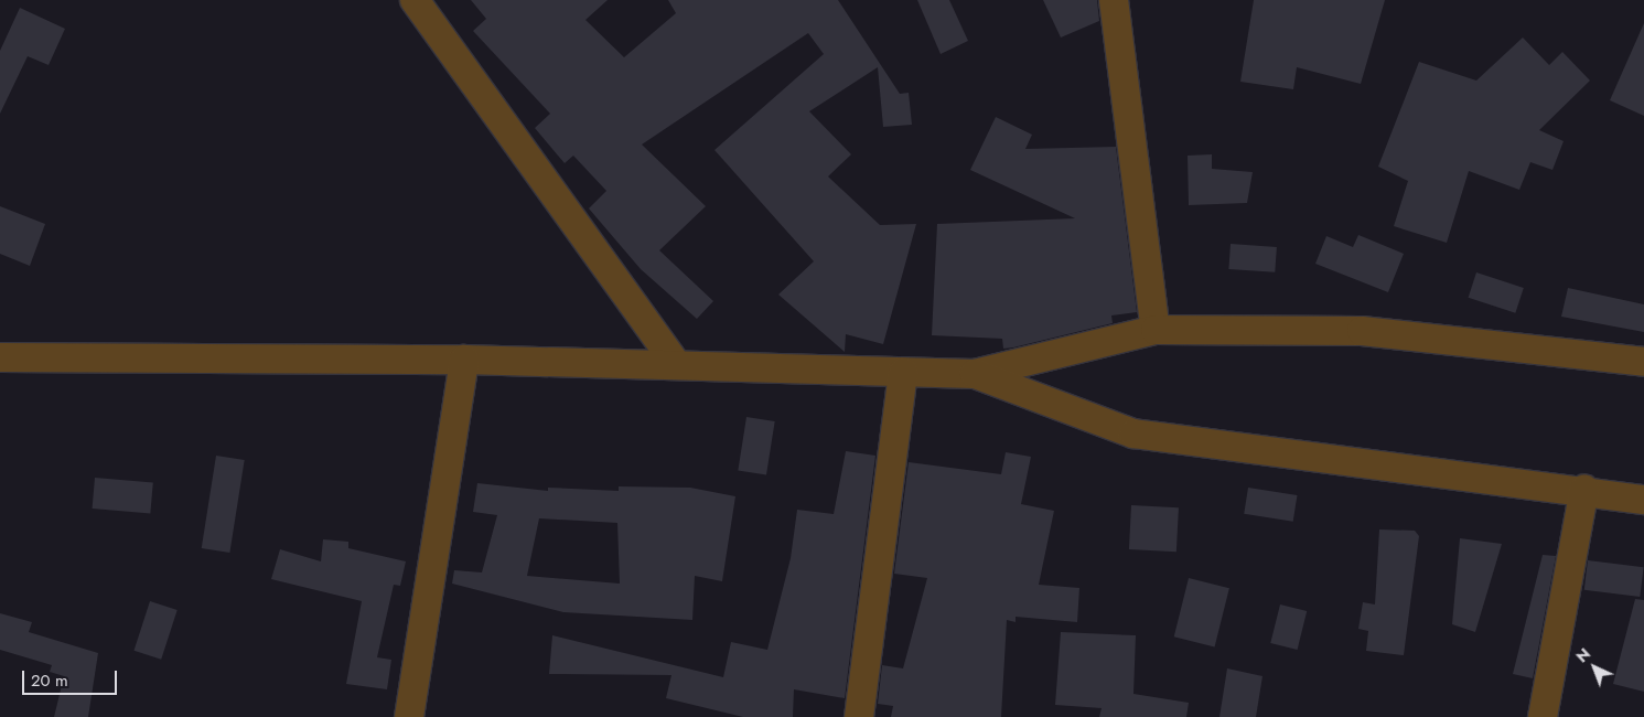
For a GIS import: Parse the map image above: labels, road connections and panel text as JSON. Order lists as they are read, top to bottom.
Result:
{
  "scale_bar": "20 m",
  "north": "top left"
}
